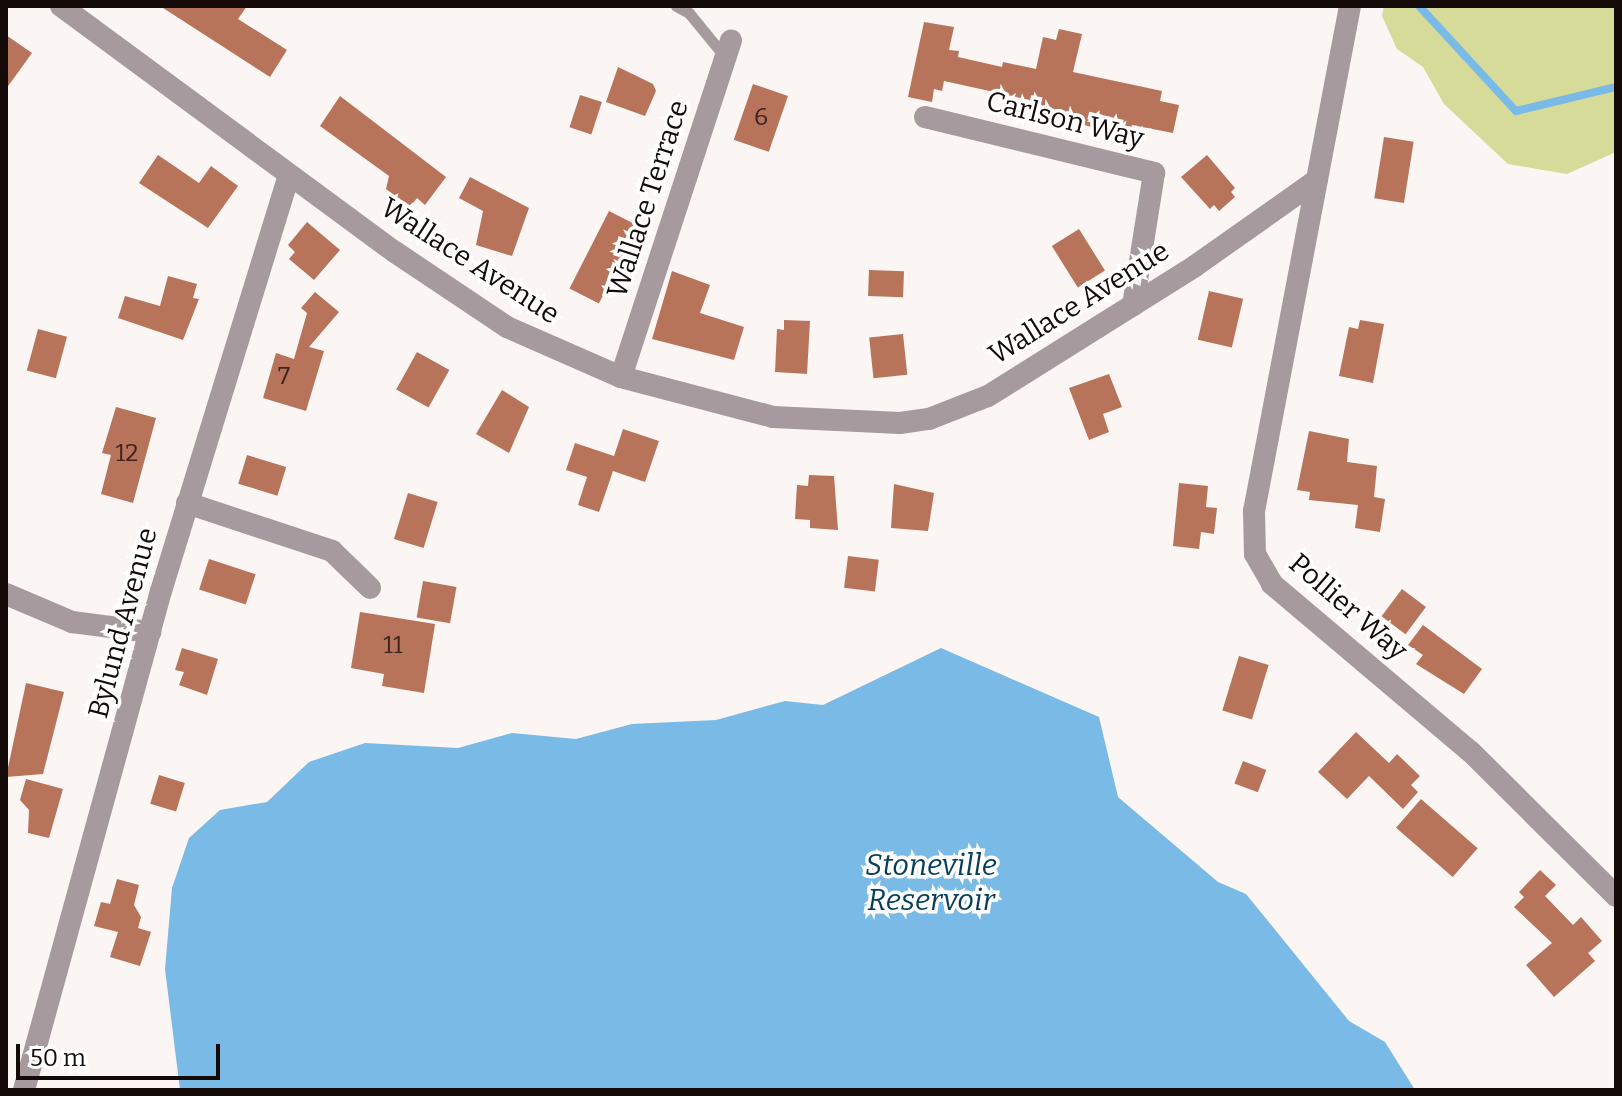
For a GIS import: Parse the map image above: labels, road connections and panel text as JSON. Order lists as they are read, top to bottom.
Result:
{
  "streets": {
    "street": [
      "Carlson Way",
      "Wallace Terrace",
      "Wallace Avenue",
      "Pollier Way",
      "Bylund Avenue"
    ]
  },
  "crossings": [
    ["Carlson Way", "Wallace Avenue"],
    ["Wallace Terrace", "Wallace Avenue"],
    ["Wallace Avenue", "Pollier Way"],
    ["Wallace Avenue", "Bylund Avenue"]
  ],
  "water": ["Stoneville Reservoir"],
  "house_numbers": [
    "6",
    "7",
    "12",
    "11"
  ],
  "scale_bar": "50 m"
}
